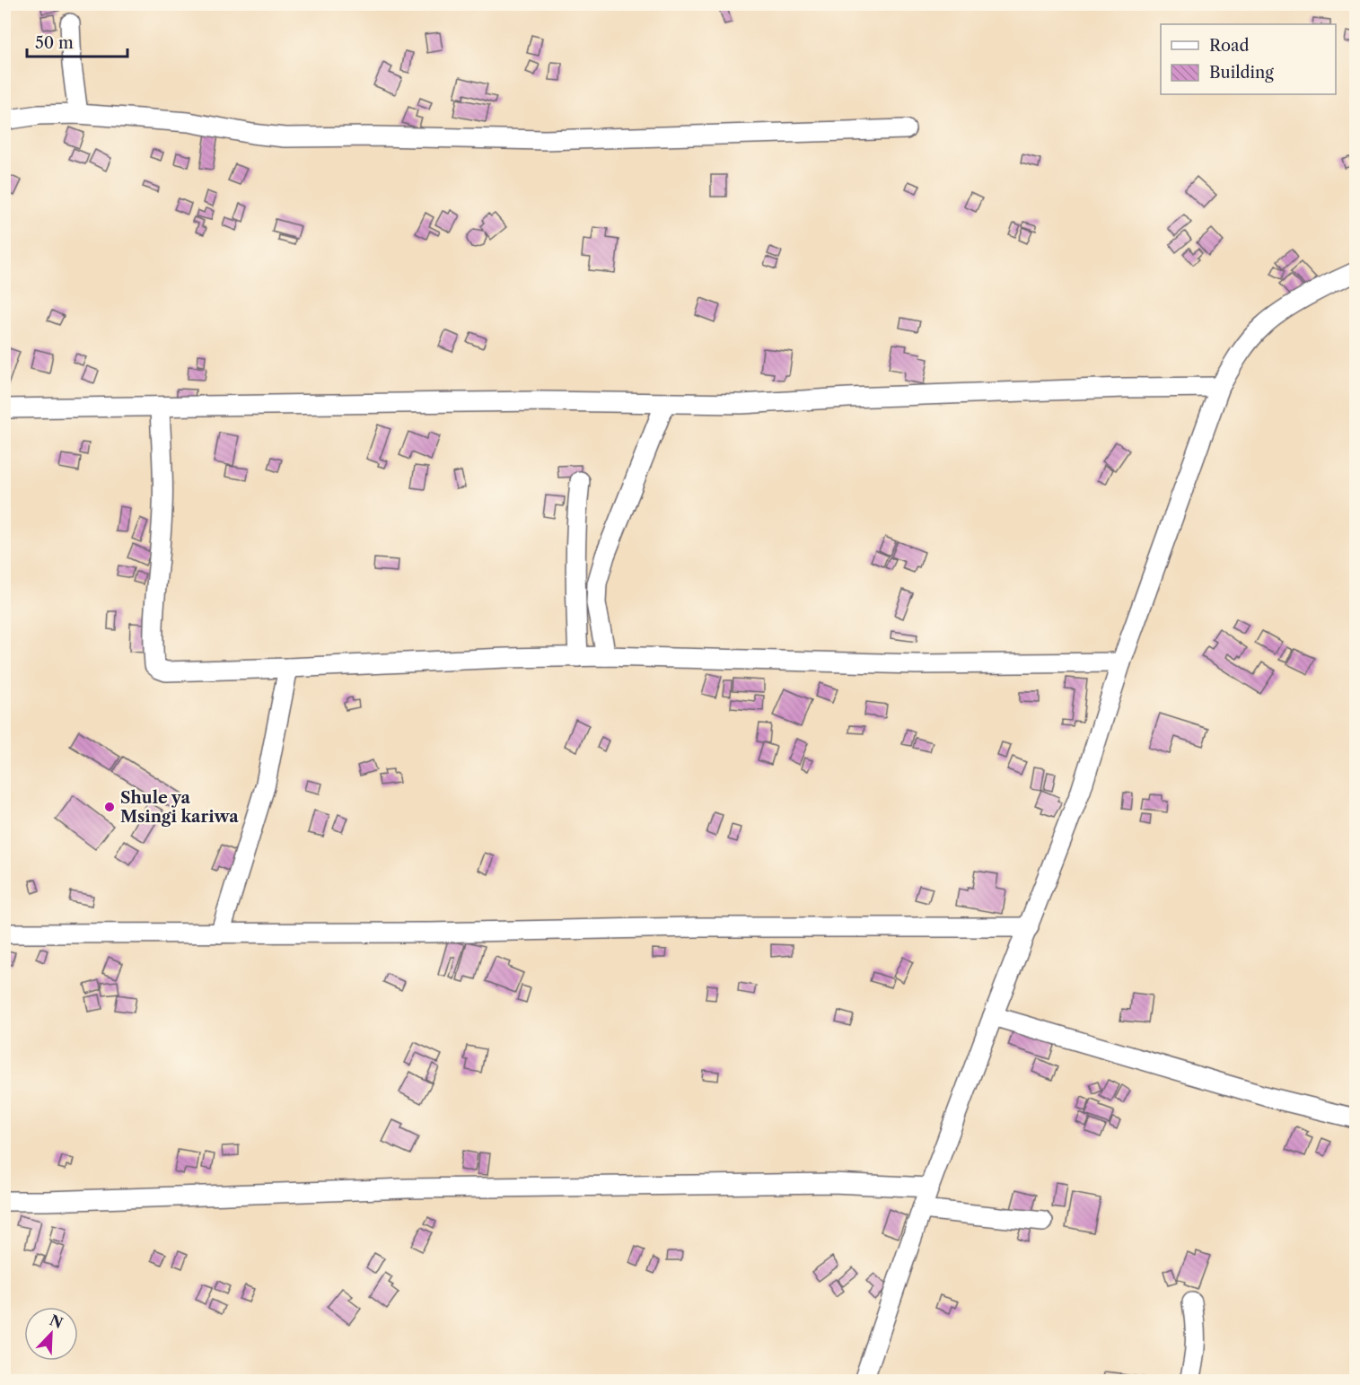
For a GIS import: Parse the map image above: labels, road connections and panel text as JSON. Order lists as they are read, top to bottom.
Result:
{
  "places": ["Shule ya Msingi kariwa"],
  "legend": ["Road", "Building"],
  "scale_bar": "50 m",
  "north": "top right"
}
